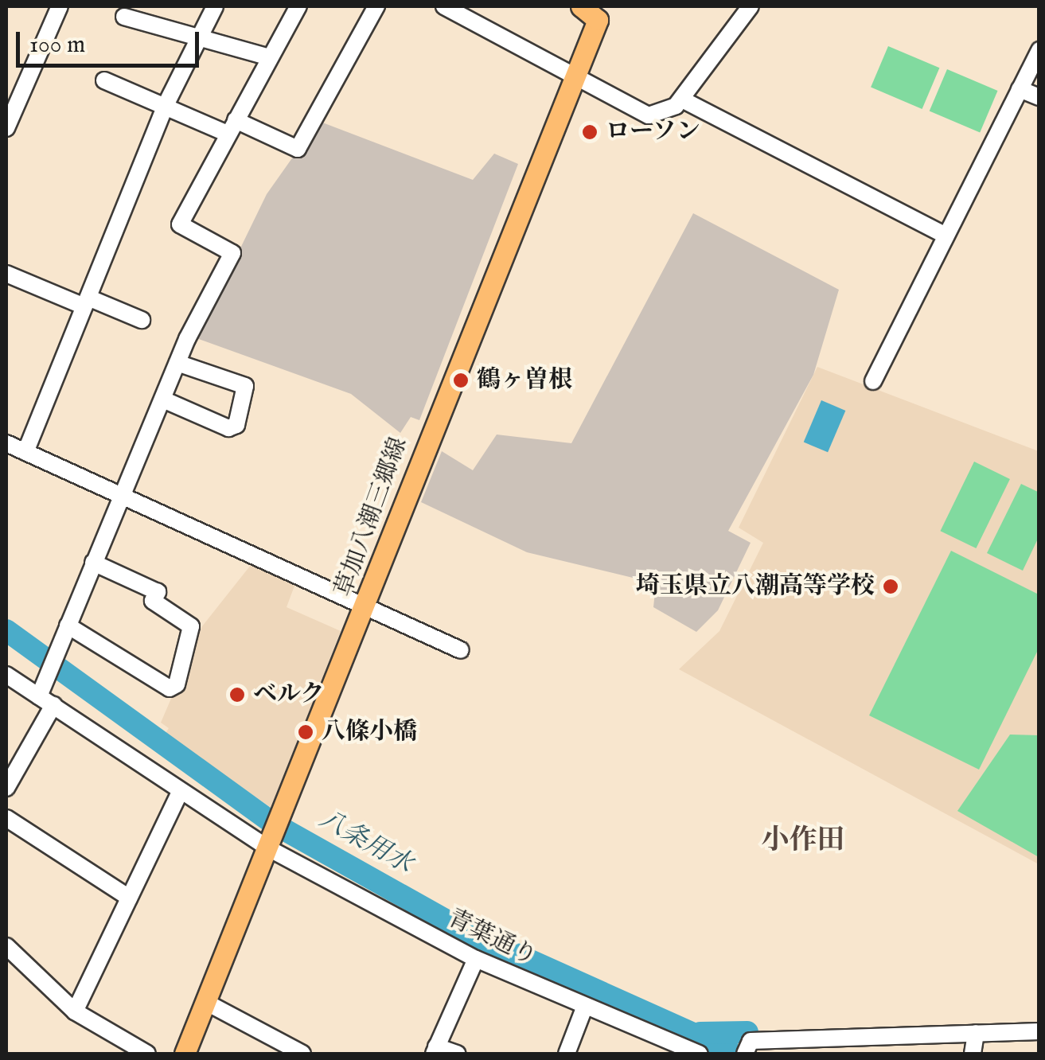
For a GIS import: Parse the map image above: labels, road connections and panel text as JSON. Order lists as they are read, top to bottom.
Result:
{
  "streets": {
    "main road": ["草加八潮三郷線"],
    "street": ["青葉通り"]
  },
  "crossings": [
    ["草加八潮三郷線", "青葉通り"]
  ],
  "districts": ["小作田"],
  "water": ["八条用水"],
  "places": [
    "ローソン",
    "鶴ヶ曽根",
    "埼玉県立八潮高等学校",
    "ベルク",
    "八條小橋"
  ],
  "scale_bar": "100 m"
}
